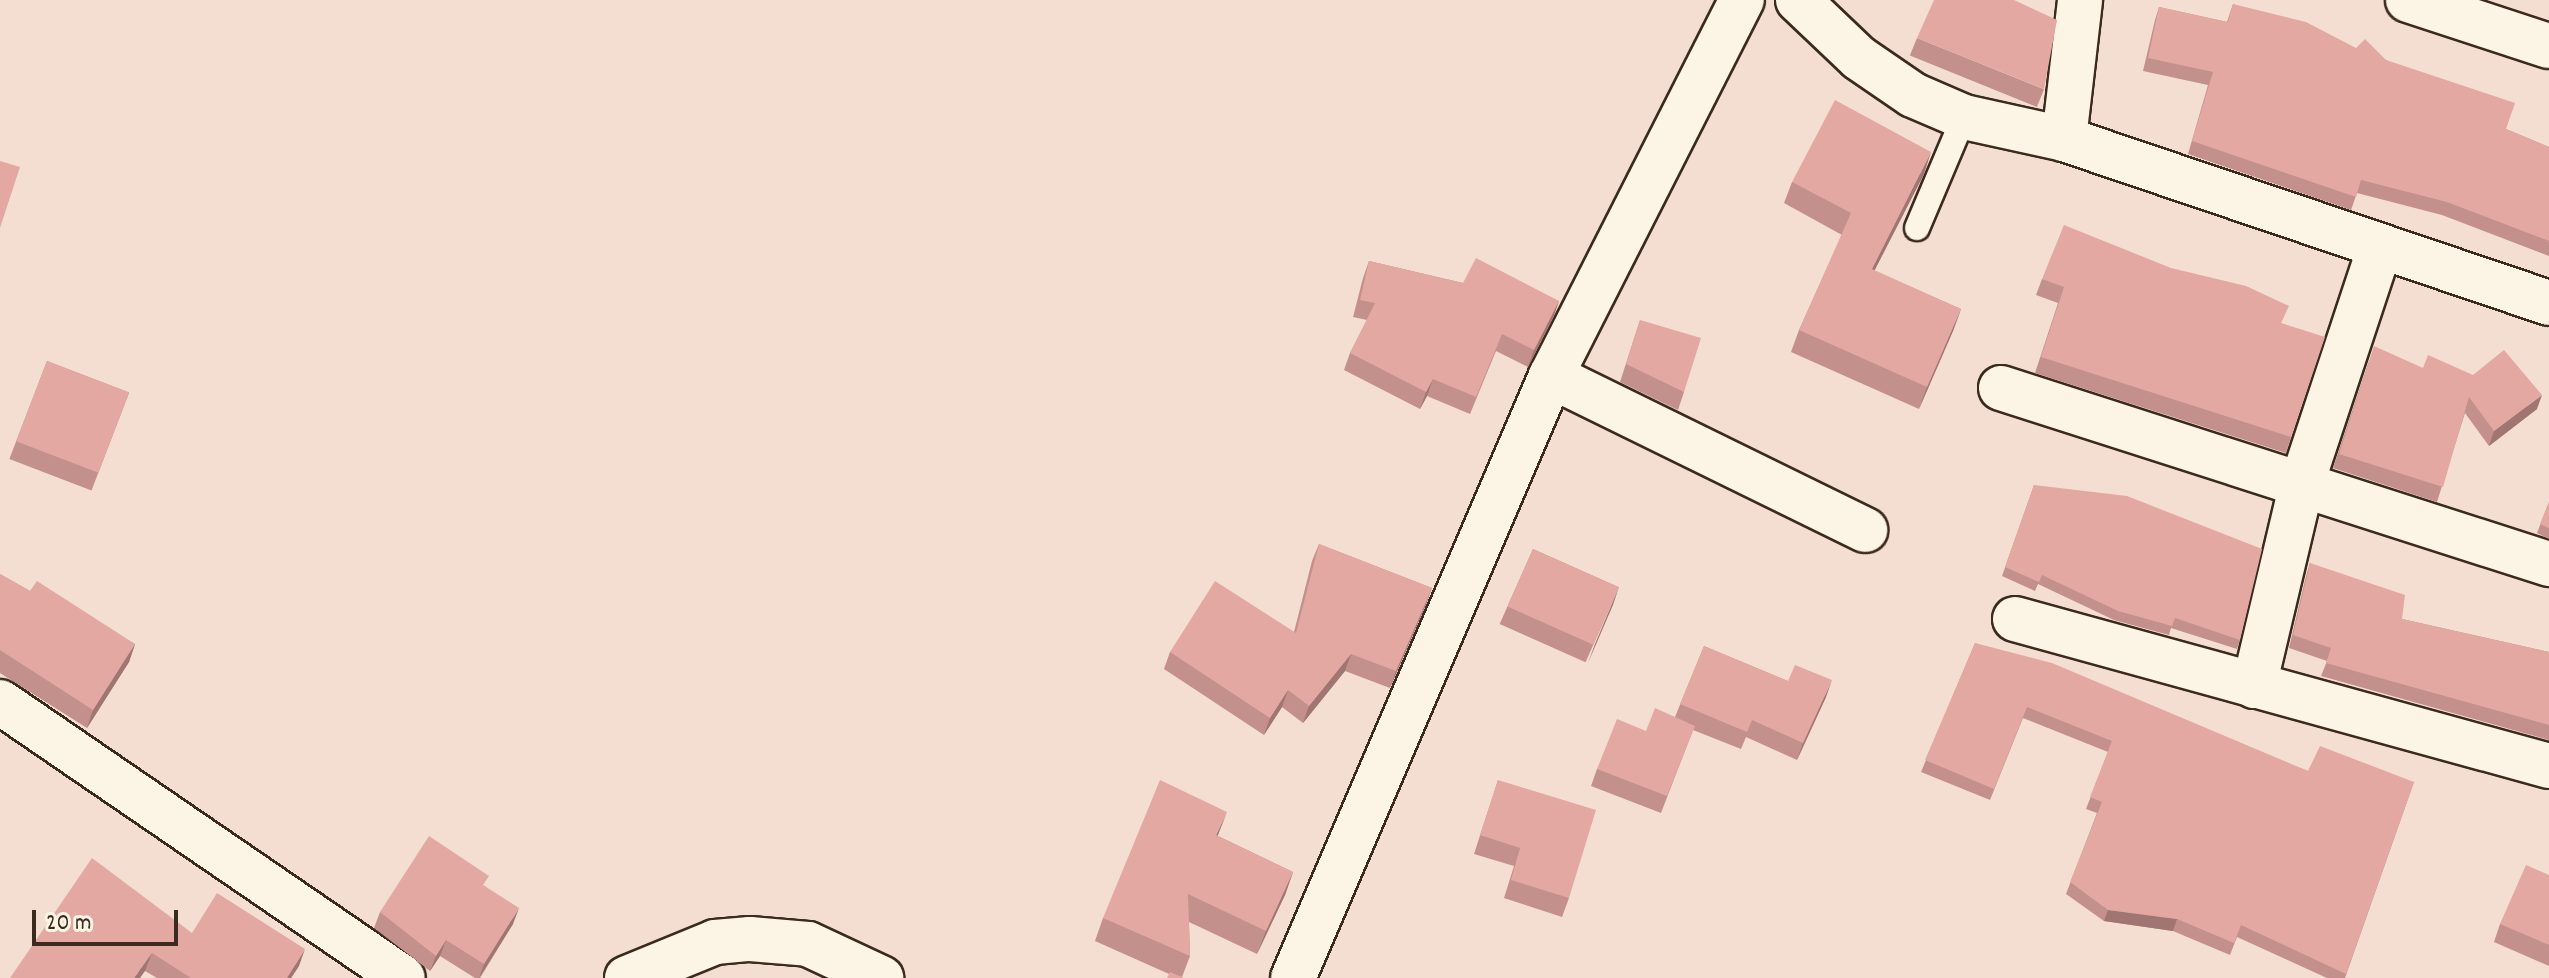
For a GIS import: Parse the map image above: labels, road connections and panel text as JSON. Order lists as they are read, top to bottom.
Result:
{
  "scale_bar": "20 m"
}
